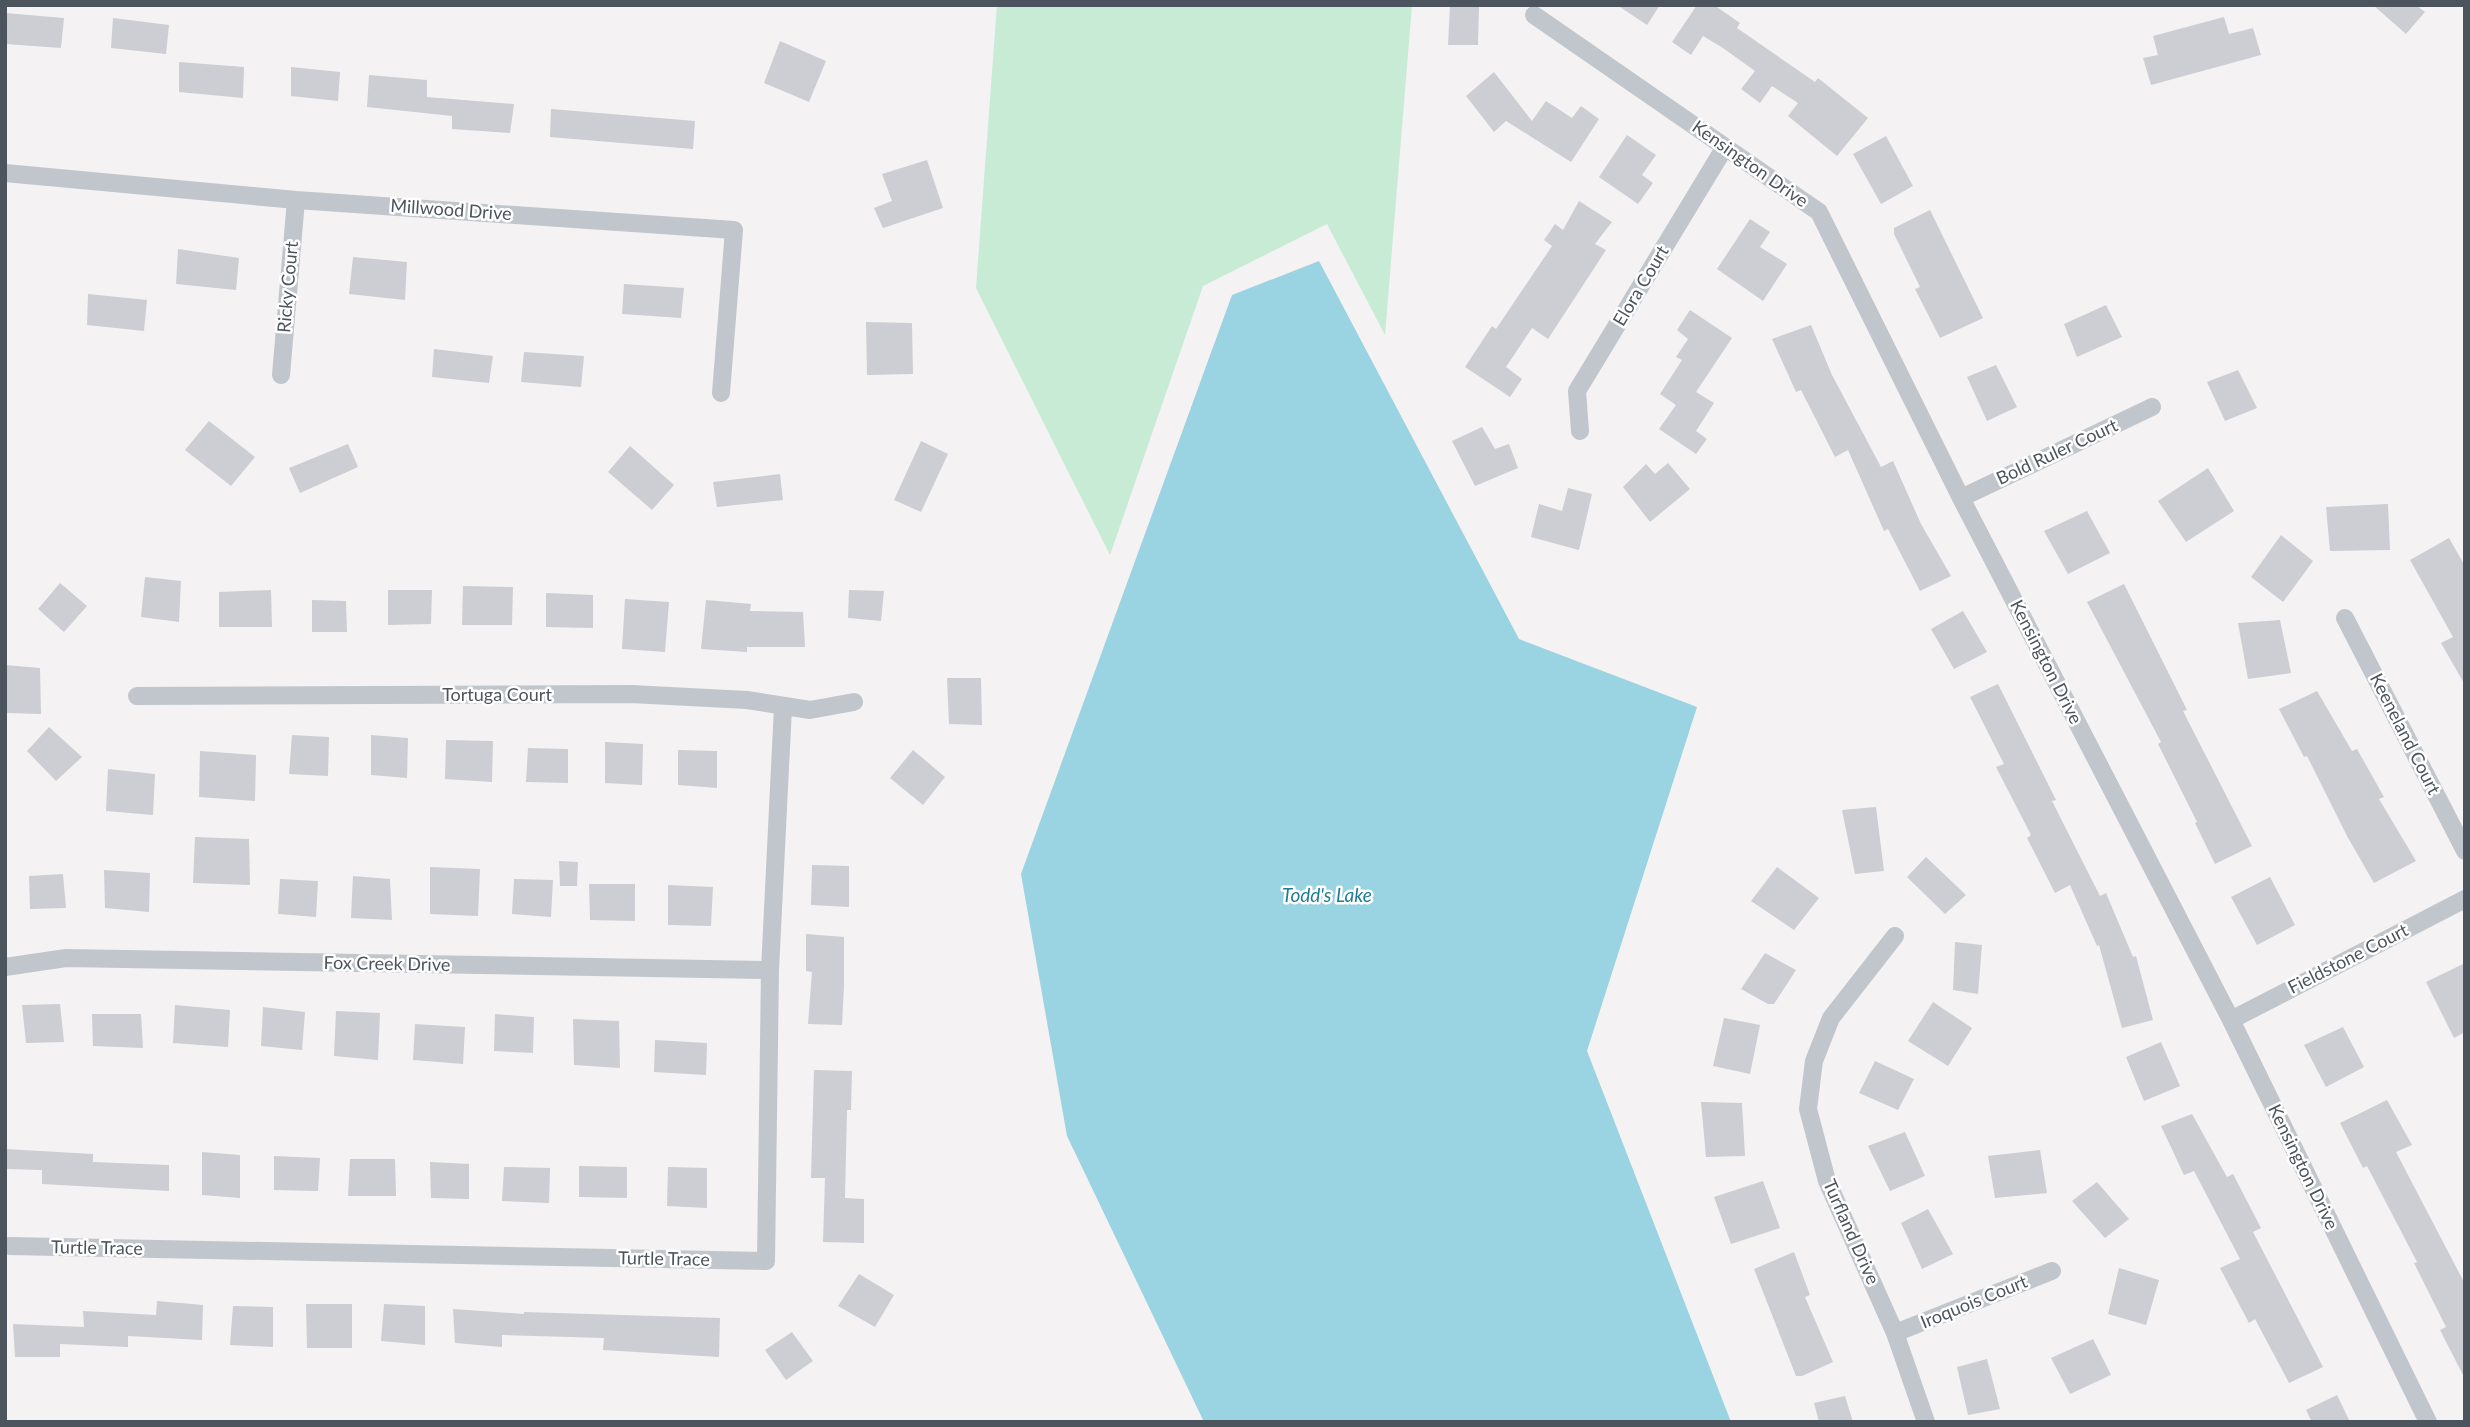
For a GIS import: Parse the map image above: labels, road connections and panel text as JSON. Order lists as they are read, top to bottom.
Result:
{
  "streets": {
    "street": [
      "Kensington Drive",
      "Millwood Drive",
      "Elora Court",
      "Ricky Court",
      "Bold Ruler Court",
      "Tortuga Court",
      "Keeneland Court",
      "Fieldstone Court",
      "Fox Creek Drive",
      "Turfland Drive",
      "Turtle Trace",
      "Iroquois Court"
    ]
  },
  "crossings": [
    ["Kensington Drive", "Elora Court"],
    ["Kensington Drive", "Bold Ruler Court"],
    ["Kensington Drive", "Fieldstone Court"],
    ["Millwood Drive", "Ricky Court"],
    ["Tortuga Court", "Turtle Trace"],
    ["Fox Creek Drive", "Turtle Trace"],
    ["Turfland Drive", "Iroquois Court"]
  ],
  "water": ["Todd's Lake"]
}
